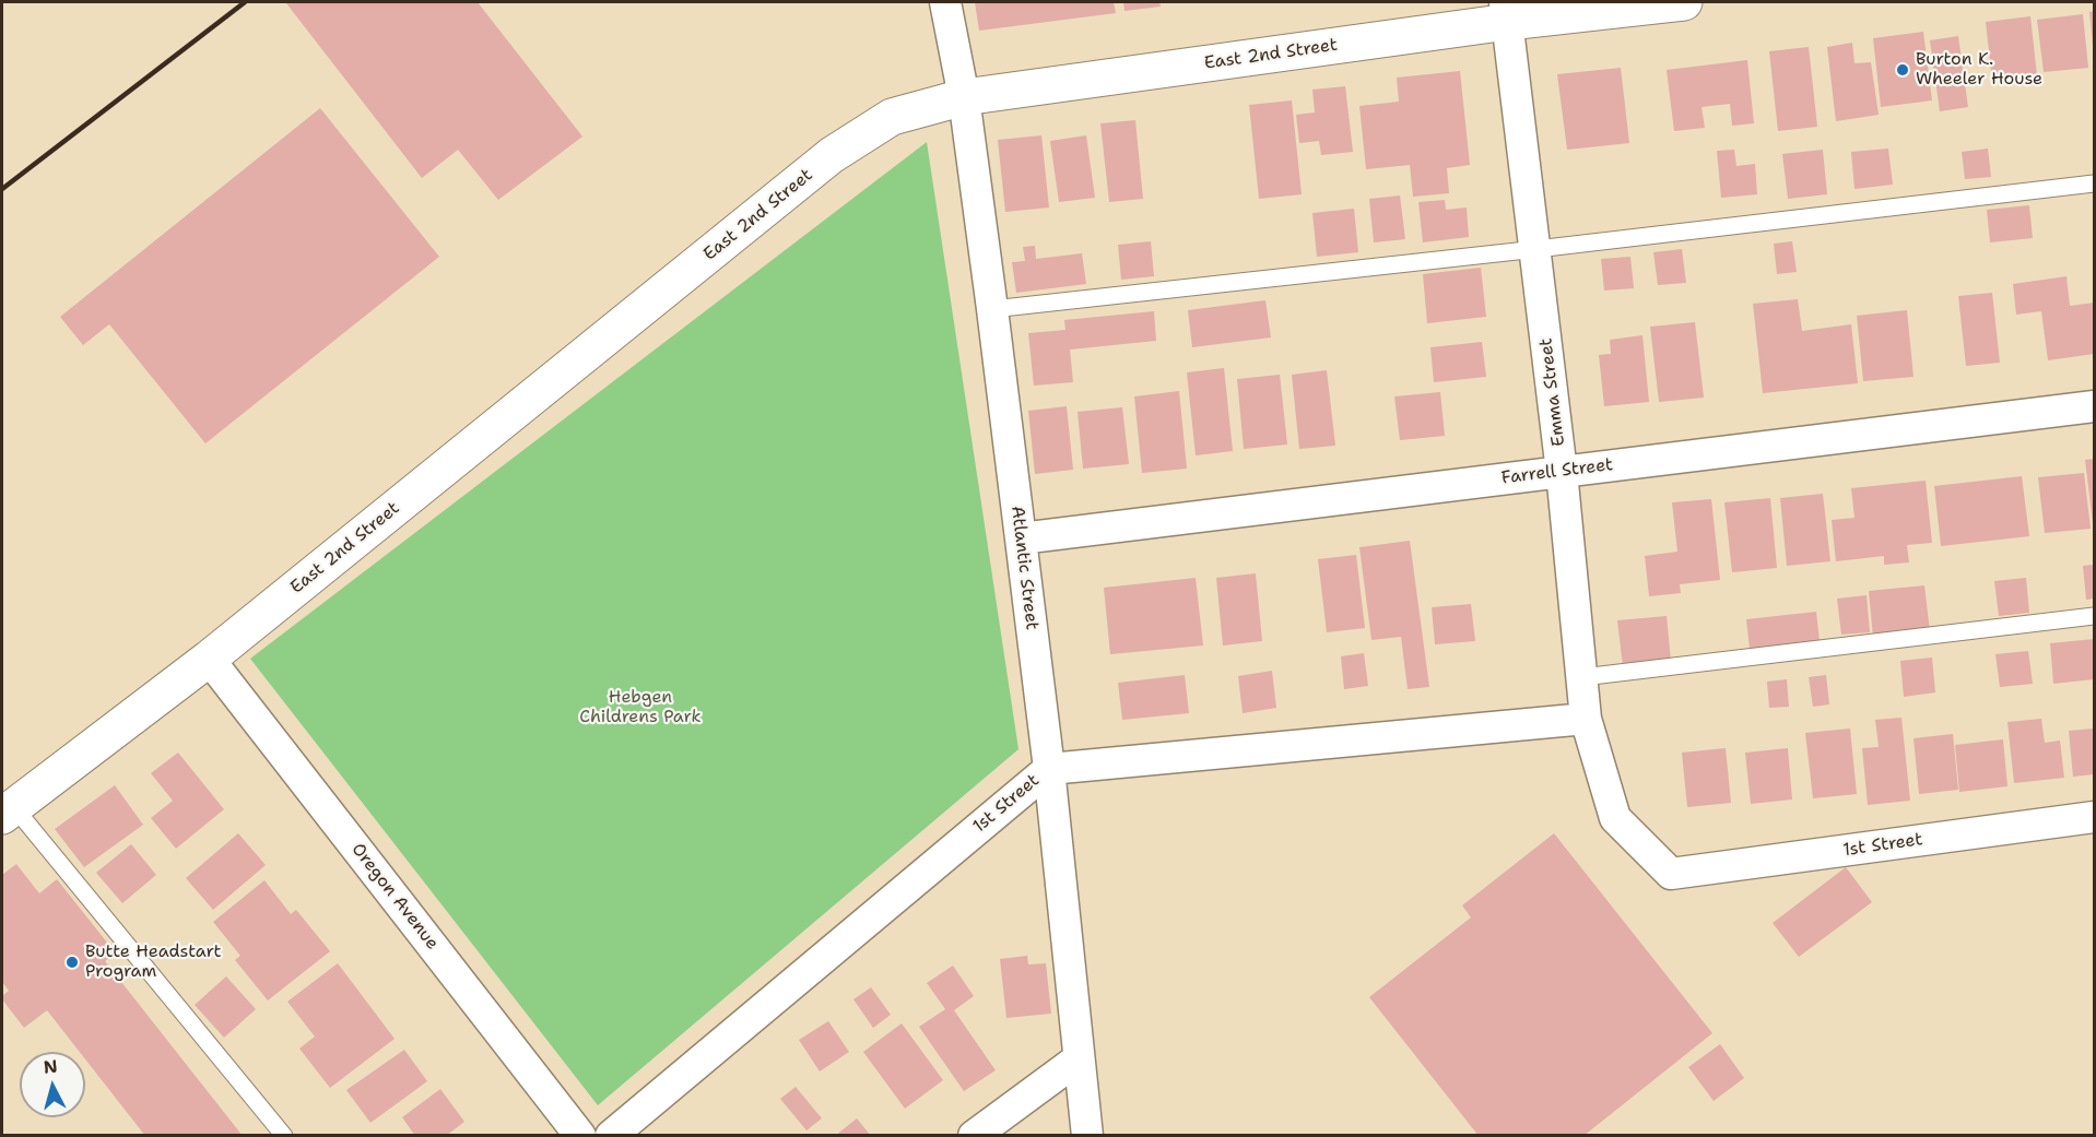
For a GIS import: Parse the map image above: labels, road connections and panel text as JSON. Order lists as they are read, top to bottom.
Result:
{
  "streets": {
    "street": [
      "East 2nd Street",
      "Emma Street",
      "Farrell Street",
      "Atlantic Street",
      "1st Street",
      "Oregon Avenue"
    ]
  },
  "crossings": [
    ["East 2nd Street", "Emma Street"],
    ["East 2nd Street", "Atlantic Street"],
    ["East 2nd Street", "Oregon Avenue"],
    ["Emma Street", "Farrell Street"],
    ["Emma Street", "1st Street"],
    ["Farrell Street", "Atlantic Street"],
    ["Atlantic Street", "1st Street"]
  ],
  "parks": ["Hebgen Childrens Park"],
  "places": ["Burton K. Wheeler House", "Butte Headstart Program"],
  "north": "top"
}
